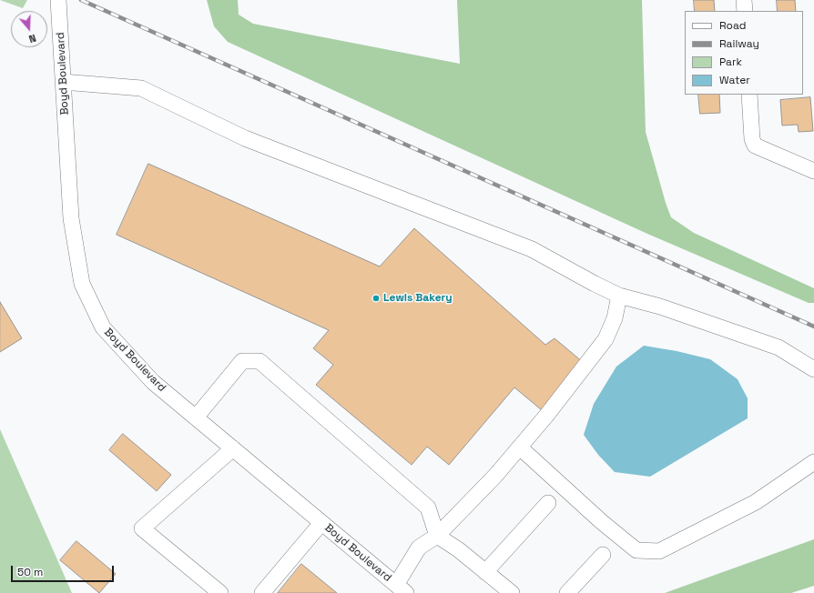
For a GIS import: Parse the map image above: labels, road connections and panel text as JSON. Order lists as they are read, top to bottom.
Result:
{
  "streets": {
    "street": ["Boyd Boulevard"]
  },
  "places": ["Lewis Bakery"],
  "legend": [
    "Road",
    "Railway",
    "Park",
    "Water"
  ],
  "scale_bar": "50 m",
  "north": "bottom"
}
